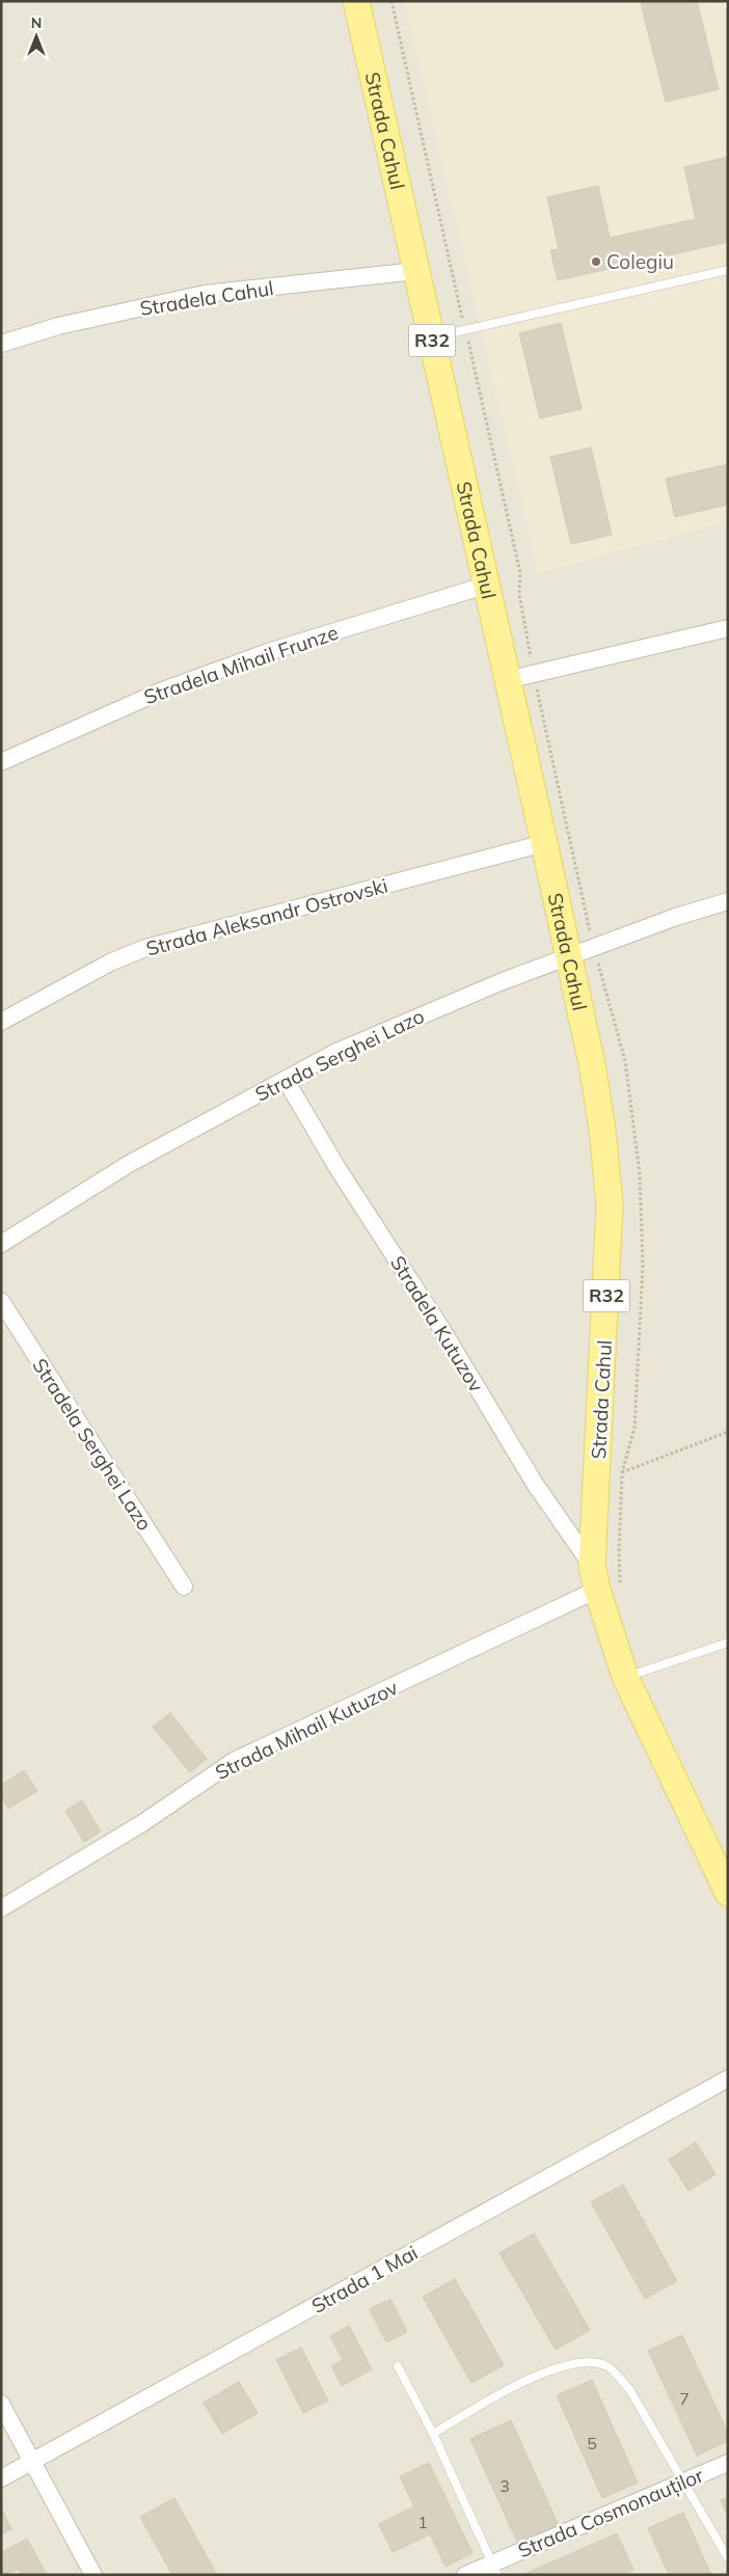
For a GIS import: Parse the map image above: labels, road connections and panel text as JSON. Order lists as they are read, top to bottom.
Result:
{
  "streets": {
    "main road": ["Strada Cahul", "R32"],
    "street": [
      "Stradela Cahul",
      "Stradela Mihail Frunze",
      "Strada Aleksandr Ostrovski",
      "Strada Serghei Lazo",
      "Stradela Kutuzov",
      "Stradela Serghei Lazo",
      "Strada Mihail Kutuzov",
      "Strada 1 Mai",
      "Strada Cosmonauților"
    ]
  },
  "crossings": [
    ["Strada Cahul", "Stradela Cahul"],
    ["Strada Cahul", "Stradela Mihail Frunze"],
    ["Strada Cahul", "Strada Aleksandr Ostrovski"],
    ["Strada Cahul", "Strada Serghei Lazo"],
    ["Strada Cahul", "Stradela Kutuzov"],
    ["Strada Cahul", "Strada Mihail Kutuzov"],
    ["Strada Serghei Lazo", "Stradela Kutuzov"],
    ["Stradela Kutuzov", "Strada Mihail Kutuzov"]
  ],
  "places": ["Colegiu"],
  "house_numbers": [
    "7",
    "5",
    "3",
    "1"
  ],
  "north": "top"
}
